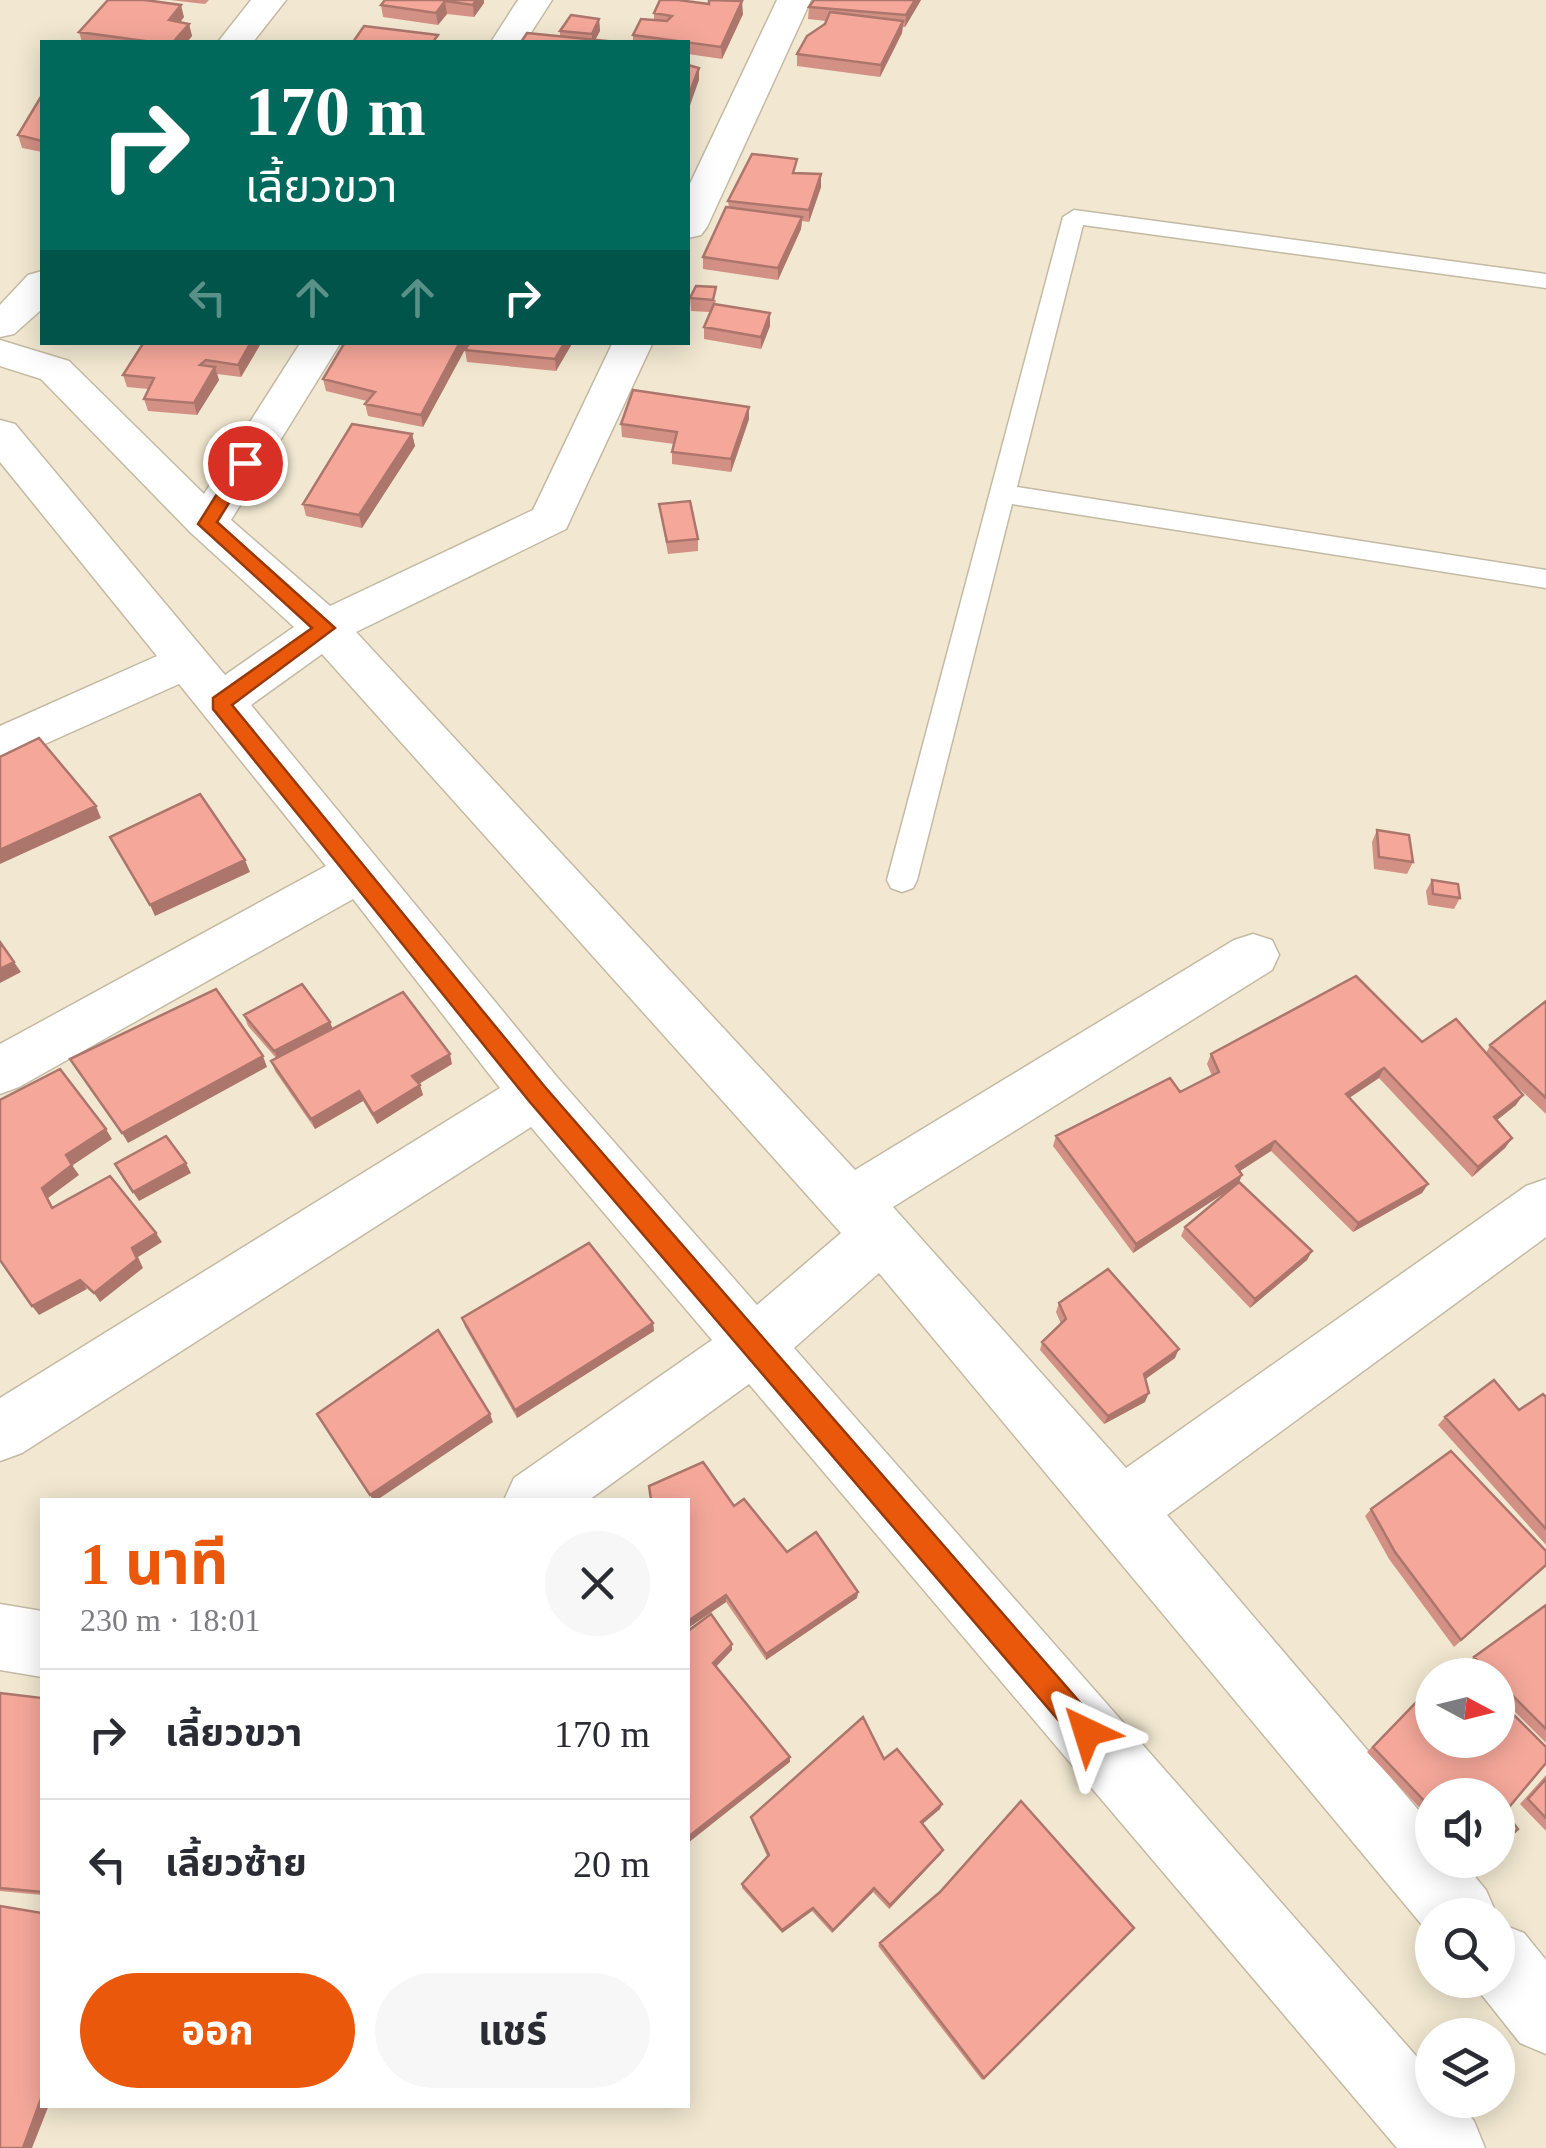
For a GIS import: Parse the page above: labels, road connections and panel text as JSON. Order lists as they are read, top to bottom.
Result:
{
  "north": "right",
  "page": {
    "turn": ["170 m", "เลี้ยวขวา"],
    "heading": ["1 นาที", "230 m · 18:01"],
    "list": [
      {
        "name": "เลี้ยวขวา",
        "value": "170 m"
      },
      {
        "name": "เลี้ยวซ้าย",
        "value": "20 m"
      }
    ],
    "buttons": ["ออก", "แชร์"]
  }
}
